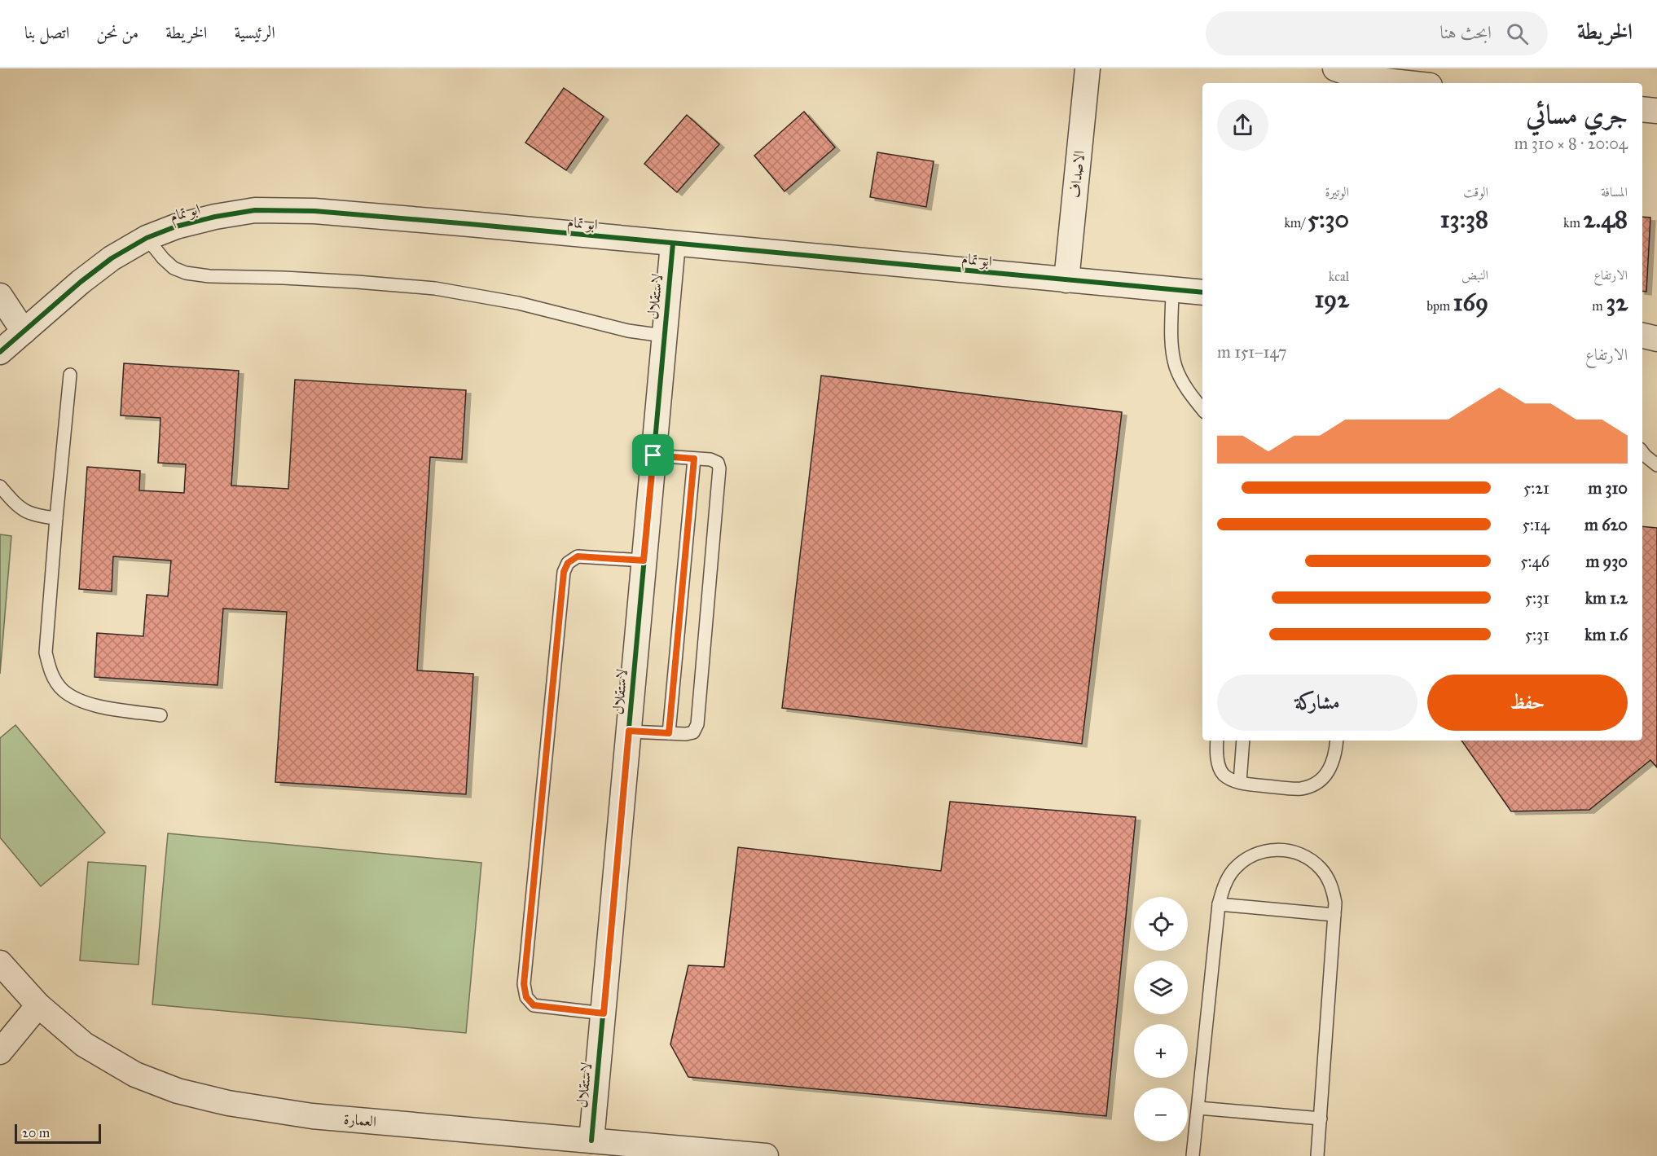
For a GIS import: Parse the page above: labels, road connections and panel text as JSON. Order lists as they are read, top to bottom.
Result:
{
  "streets": {
    "street": [
      "الاصداف",
      "ابو تمام",
      "لاستقلال",
      "العمارة"
    ]
  },
  "crossings": [
    ["الاصداف", "ابو تمام"],
    ["ابو تمام", "لاستقلال"],
    ["لاستقلال", "العمارة"]
  ],
  "scale_bar": "20 m",
  "page": {
    "header": "الخريطة",
    "search": "ابحث هنا",
    "nav": [
      "الرئيسية",
      "الخريطة",
      "من نحن",
      "اتصل بنا"
    ],
    "heading": ["جري مسائي", "20:04 · 8 × 310 m"],
    "stats": [
      ["المسافة", "2.48 km"],
      ["الوقت", "13:38"],
      ["الوتيرة", "5:30 /km"],
      ["الارتفاع", "32 m"],
      ["النبض", "169 bpm"],
      ["kcal", "192"]
    ],
    "chart": ["الارتفاع", "147–151 m"],
    "list": [
      {
        "name": "310 m",
        "note": "5:21"
      },
      {
        "name": "620 m",
        "note": "5:14"
      },
      {
        "name": "930 m",
        "note": "5:46"
      },
      {
        "name": "1.2 km",
        "note": "5:31"
      },
      {
        "name": "1.6 km",
        "note": "5:31"
      }
    ],
    "buttons": ["حفظ", "مشاركة"],
    "map_buttons": ["+", "−"],
    "scale": "20 m"
  }
}
